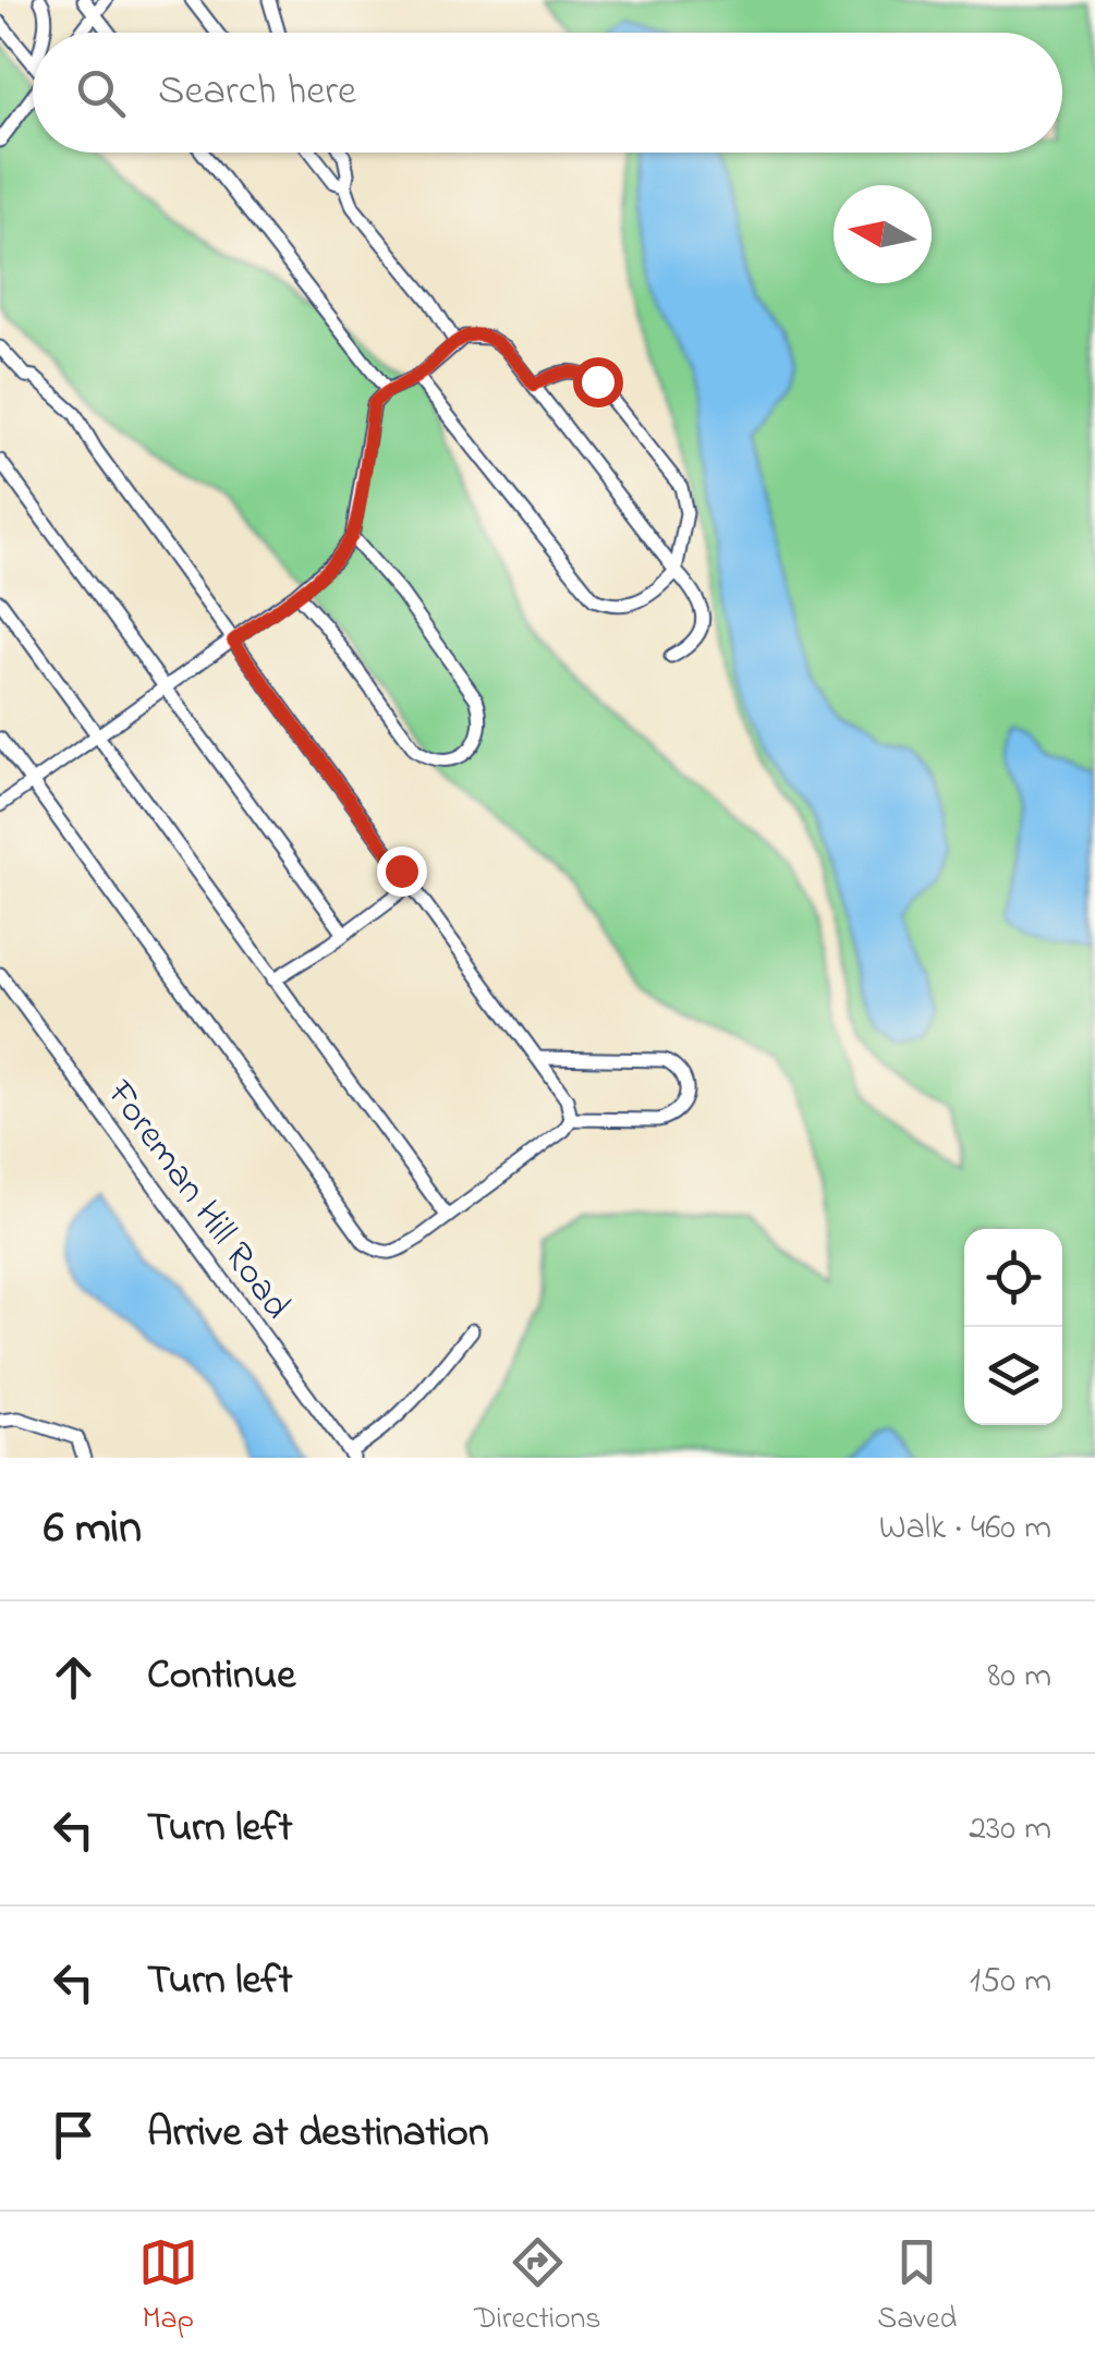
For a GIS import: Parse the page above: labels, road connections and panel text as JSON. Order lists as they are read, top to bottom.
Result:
{
  "streets": {
    "street": ["Foreman Hill Road"]
  },
  "north": "left",
  "page": {
    "search": "Search here",
    "heading": ["6 min", "Walk · 460 m"],
    "list": [
      ["Continue", "80 m"],
      ["Turn left", "230 m"],
      ["Turn left", "150 m"],
      "Arrive at destination"
    ],
    "nav": ["Map", "Directions", "Saved"]
  }
}
